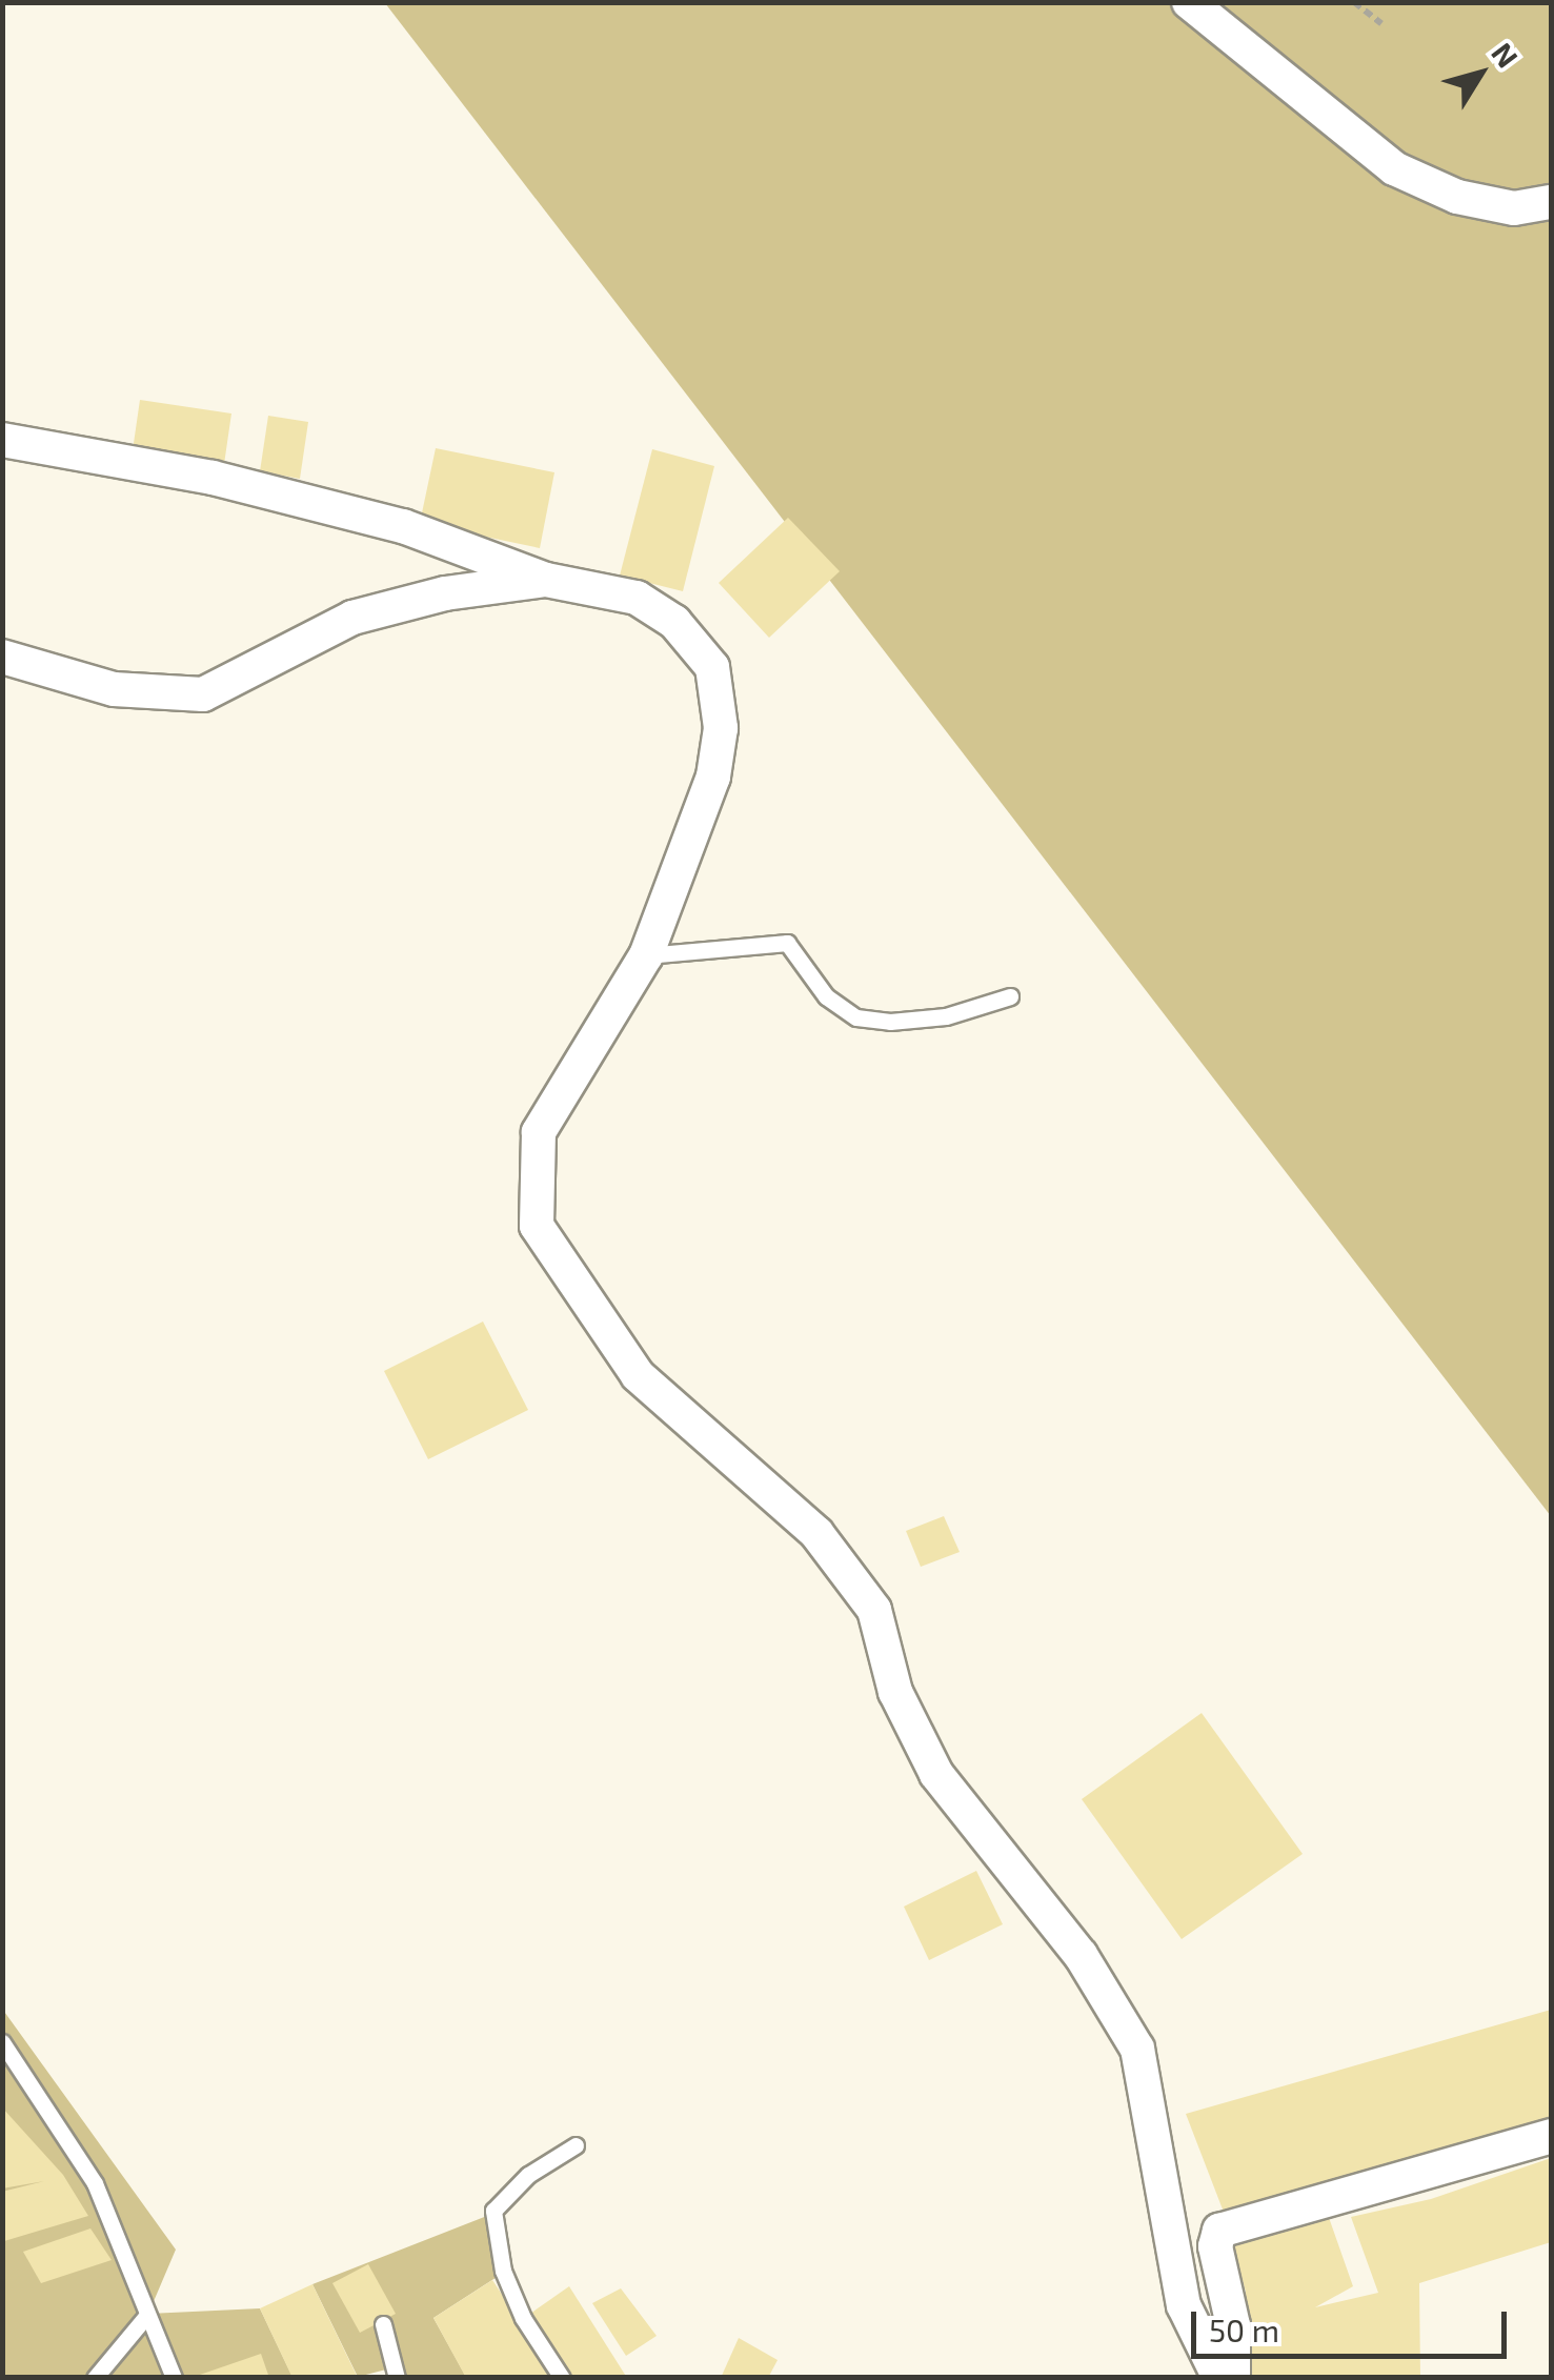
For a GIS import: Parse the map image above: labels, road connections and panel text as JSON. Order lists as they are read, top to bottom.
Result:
{
  "scale_bar": "50 m",
  "north": "top right"
}
